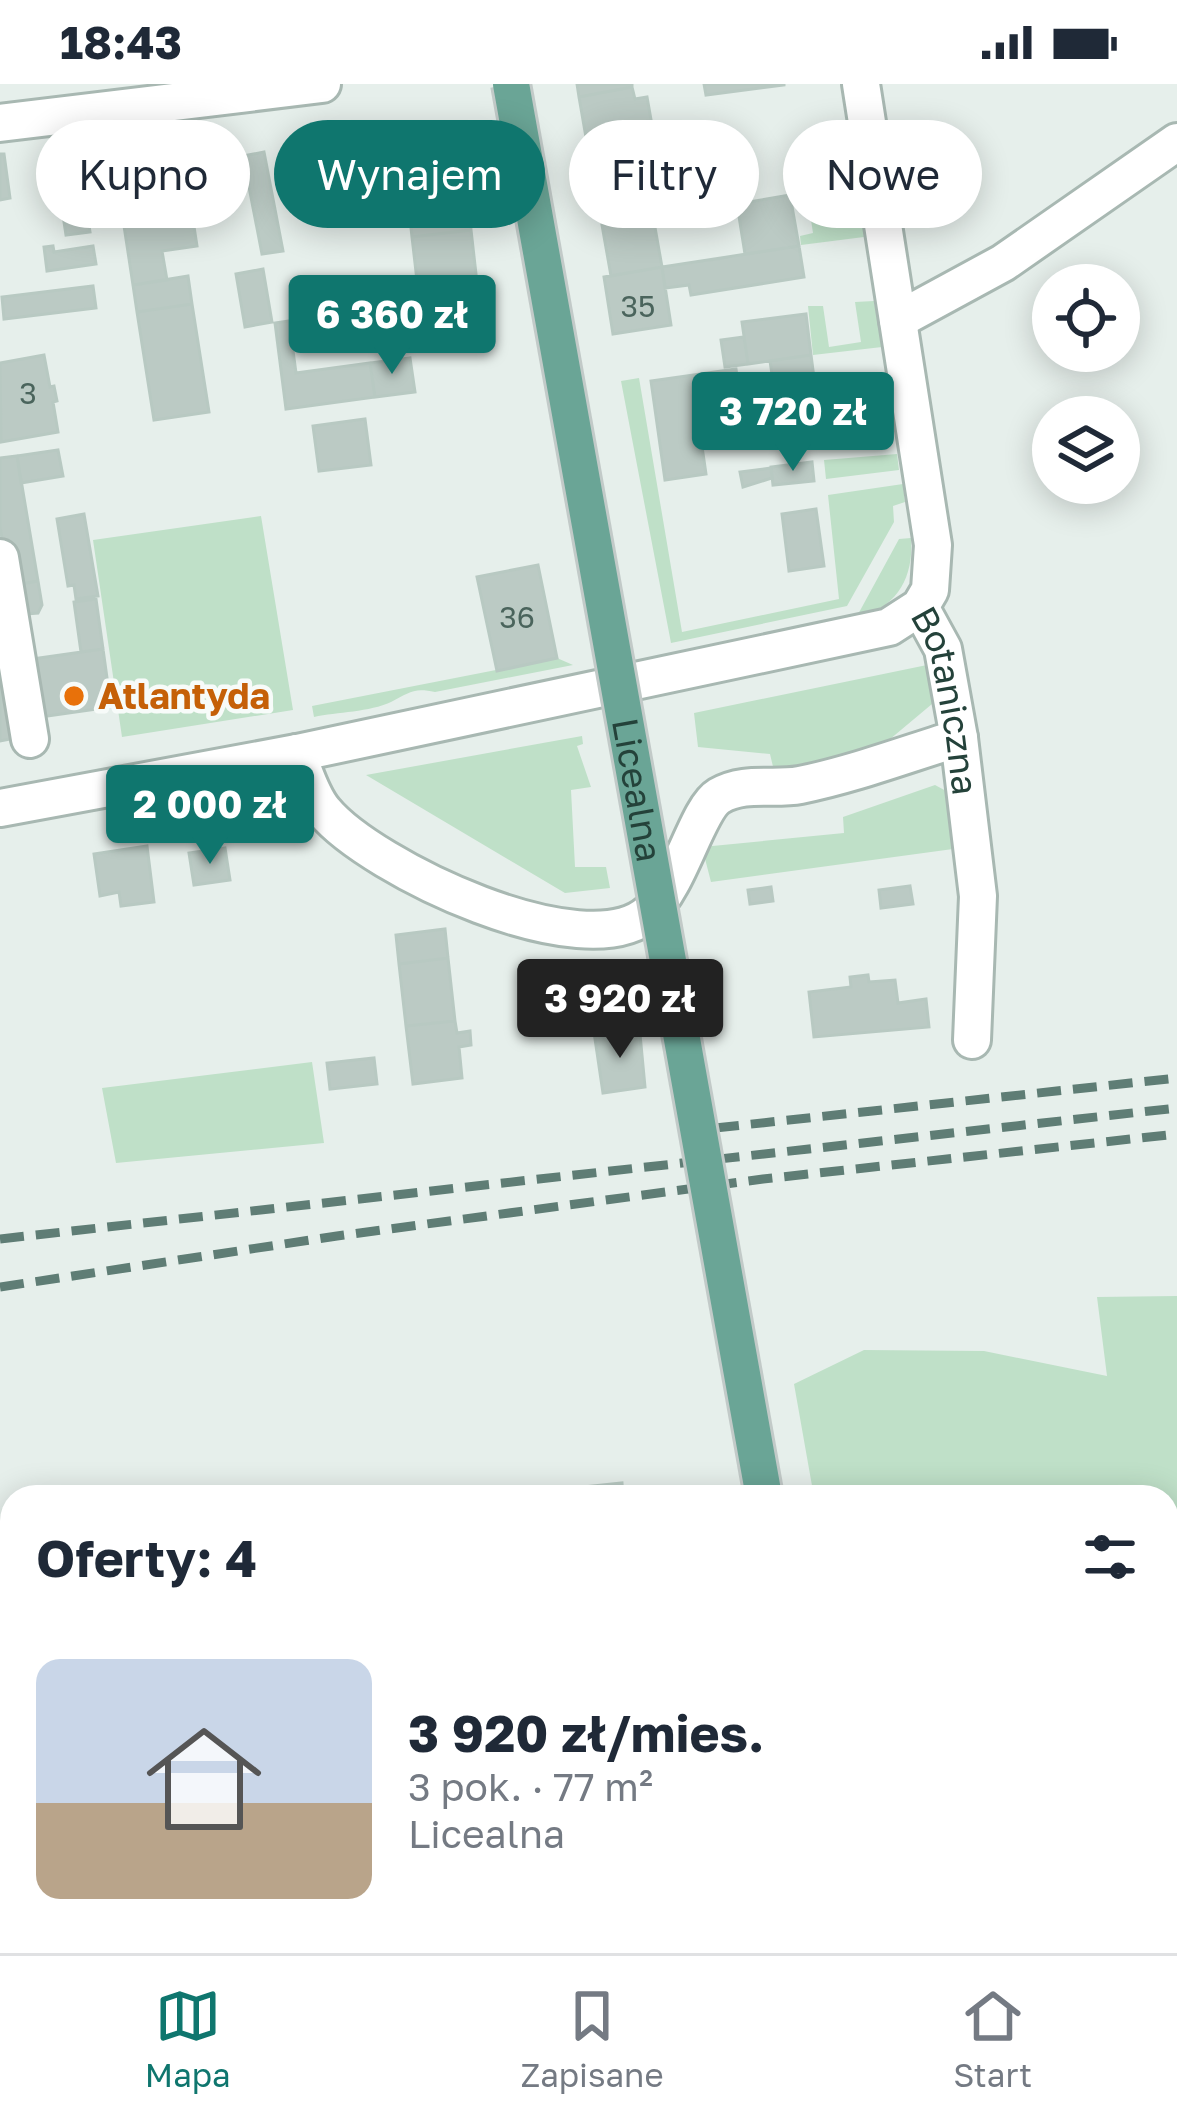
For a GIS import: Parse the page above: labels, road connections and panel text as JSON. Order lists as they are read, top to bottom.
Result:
{
  "streets": {
    "main road": ["Licealna"],
    "street": ["Botaniczna"]
  },
  "places": ["Atlantyda"],
  "house_numbers": ["35", "3", "36"],
  "page": {
    "status": "18:43",
    "chip": [
      "Kupno",
      "Wynajem",
      "Filtry",
      "Nowe"
    ],
    "price": [
      "6 360 zł",
      "3 720 zł",
      "2 000 zł",
      "3 920 zł"
    ],
    "heading": "Oferty: 4",
    "list": [
      {
        "name": "3 920 zł/mies.",
        "note": "3 pok. · 77 m² · Licealna"
      }
    ],
    "tabs": ["Mapa", "Zapisane", "Start"]
  }
}
